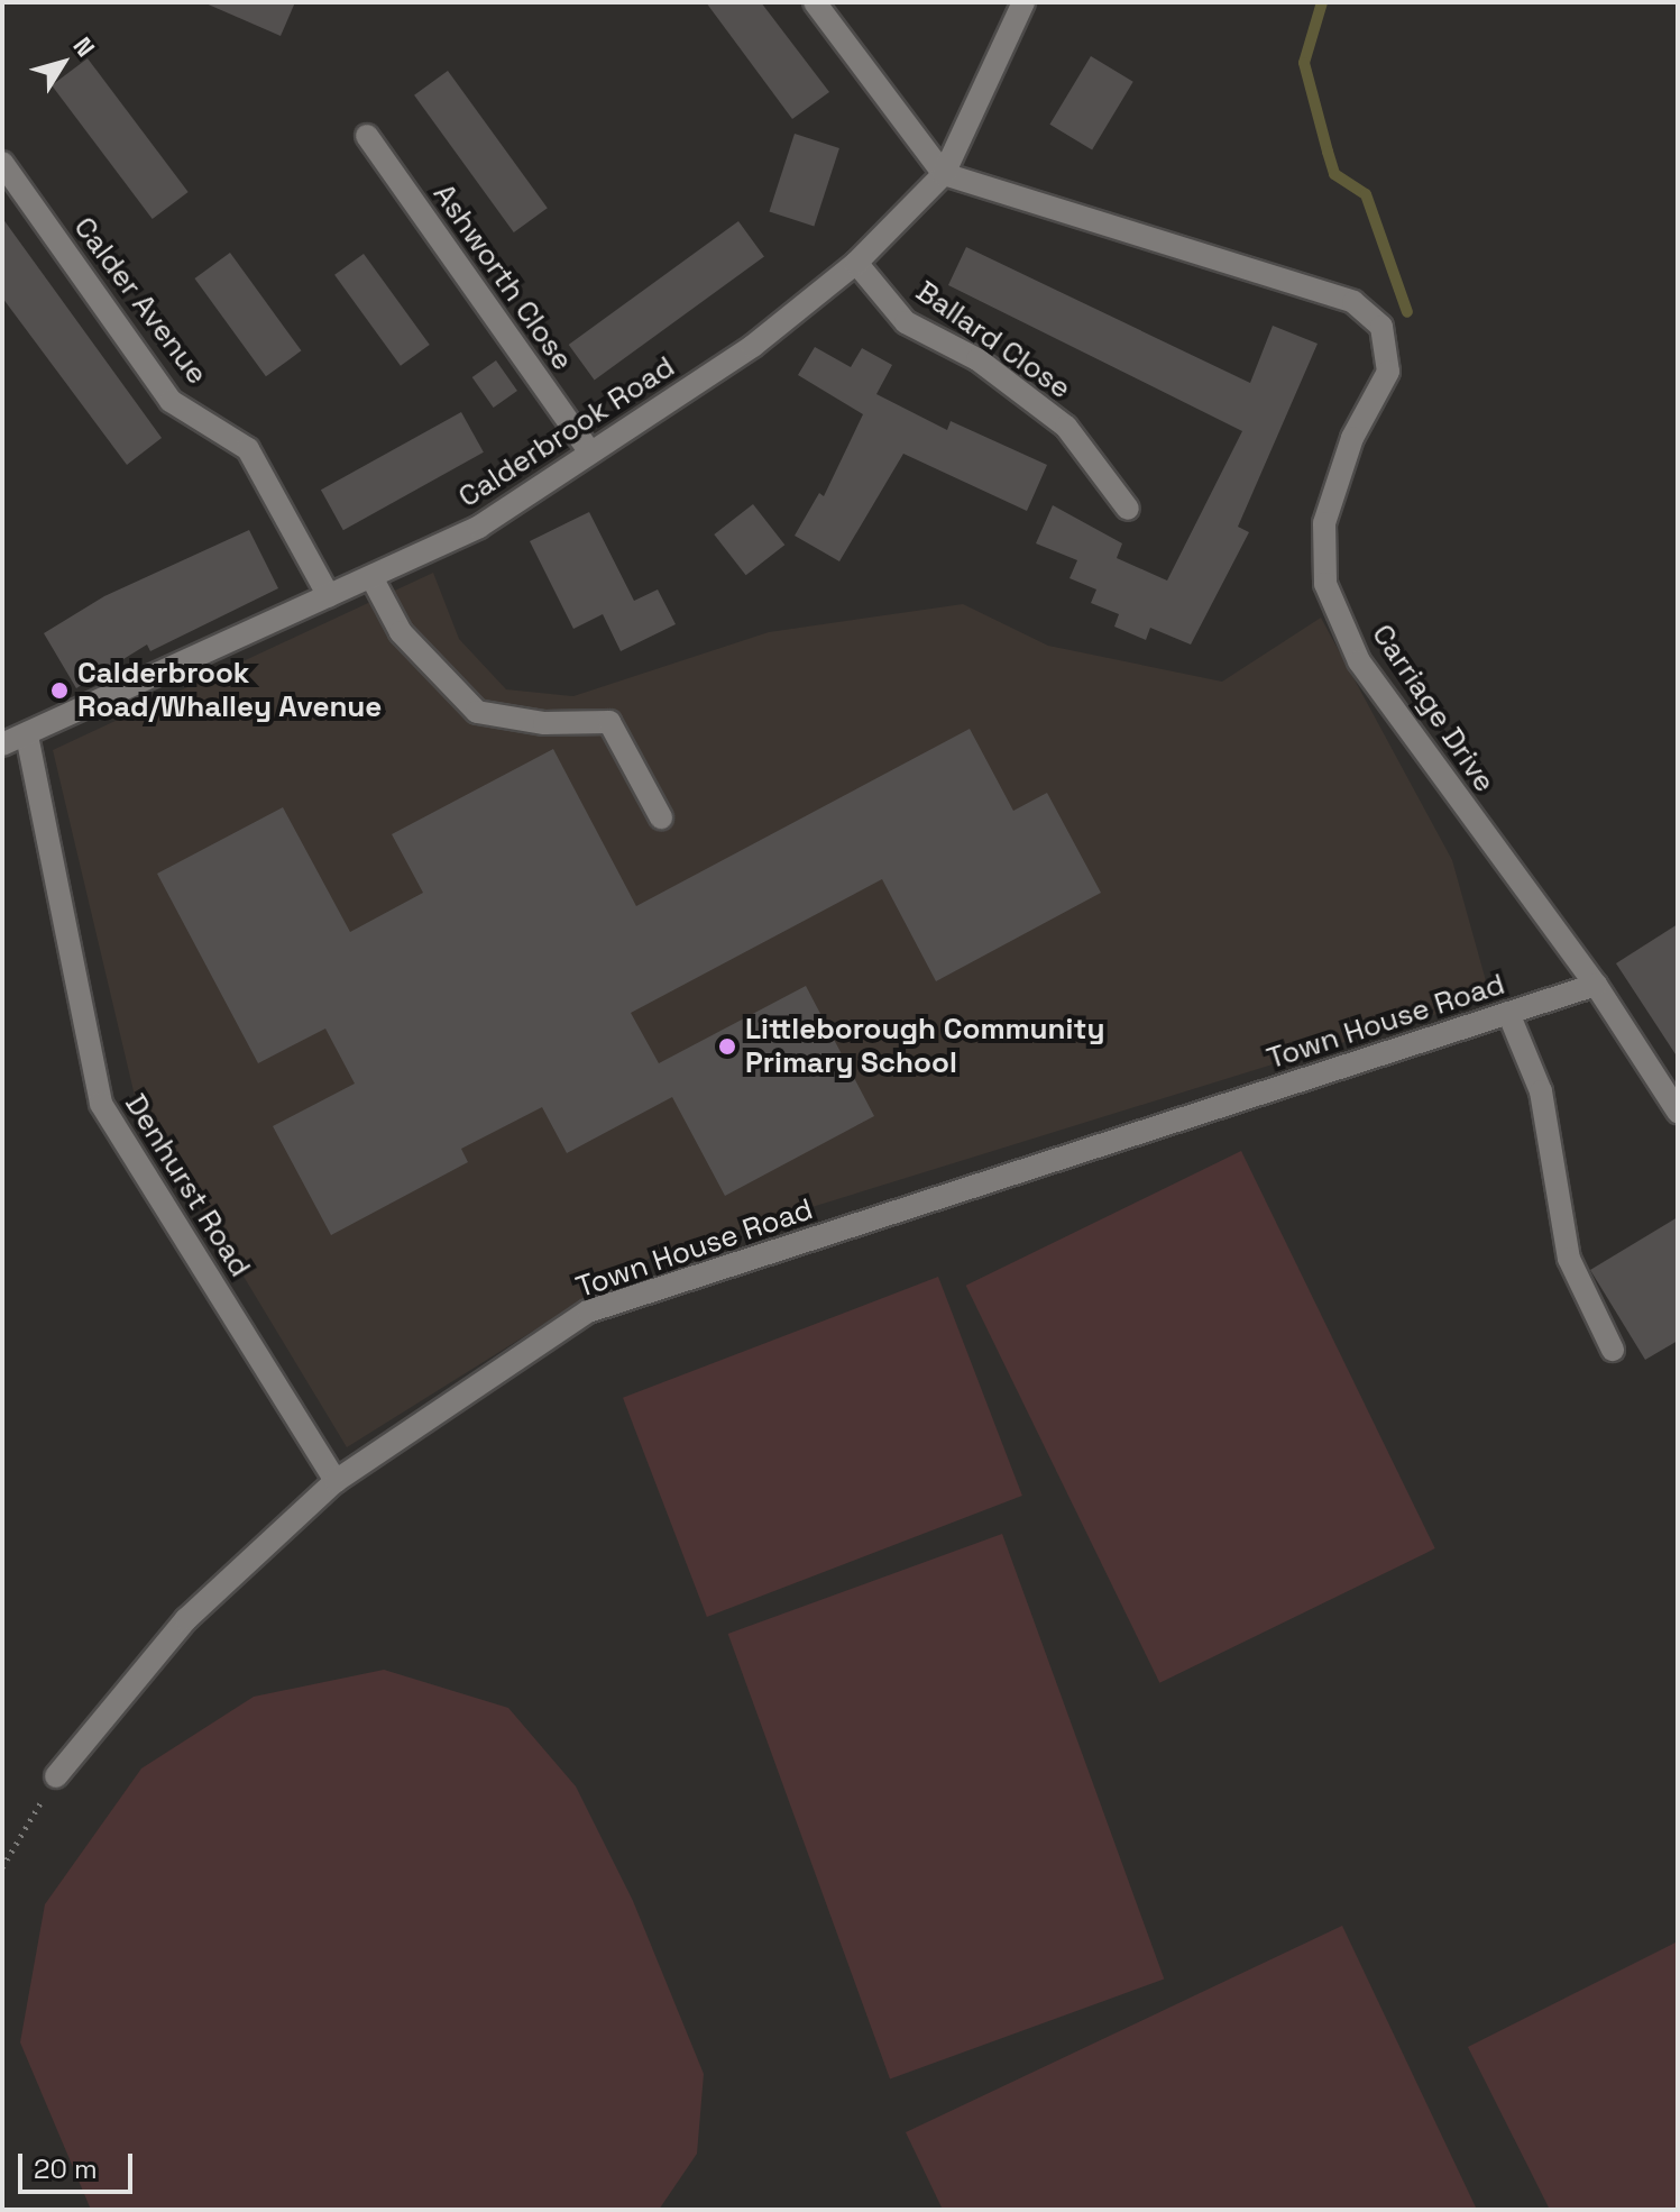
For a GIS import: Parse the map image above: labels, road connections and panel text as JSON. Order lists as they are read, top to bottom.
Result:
{
  "streets": {
    "street": [
      "Ashworth Close",
      "Calder Avenue",
      "Ballard Close",
      "Calderbrook Road",
      "Carriage Drive",
      "Town House Road",
      "Denhurst Road"
    ]
  },
  "crossings": [
    ["Ashworth Close", "Calderbrook Road"],
    ["Calder Avenue", "Calderbrook Road"],
    ["Ballard Close", "Calderbrook Road"],
    ["Calderbrook Road", "Carriage Drive"],
    ["Calderbrook Road", "Denhurst Road"],
    ["Carriage Drive", "Town House Road"],
    ["Town House Road", "Denhurst Road"]
  ],
  "places": ["Calderbrook Road/Whalley Avenue", "Littleborough Community Primary School"],
  "scale_bar": "20 m",
  "north": "top right"
}
